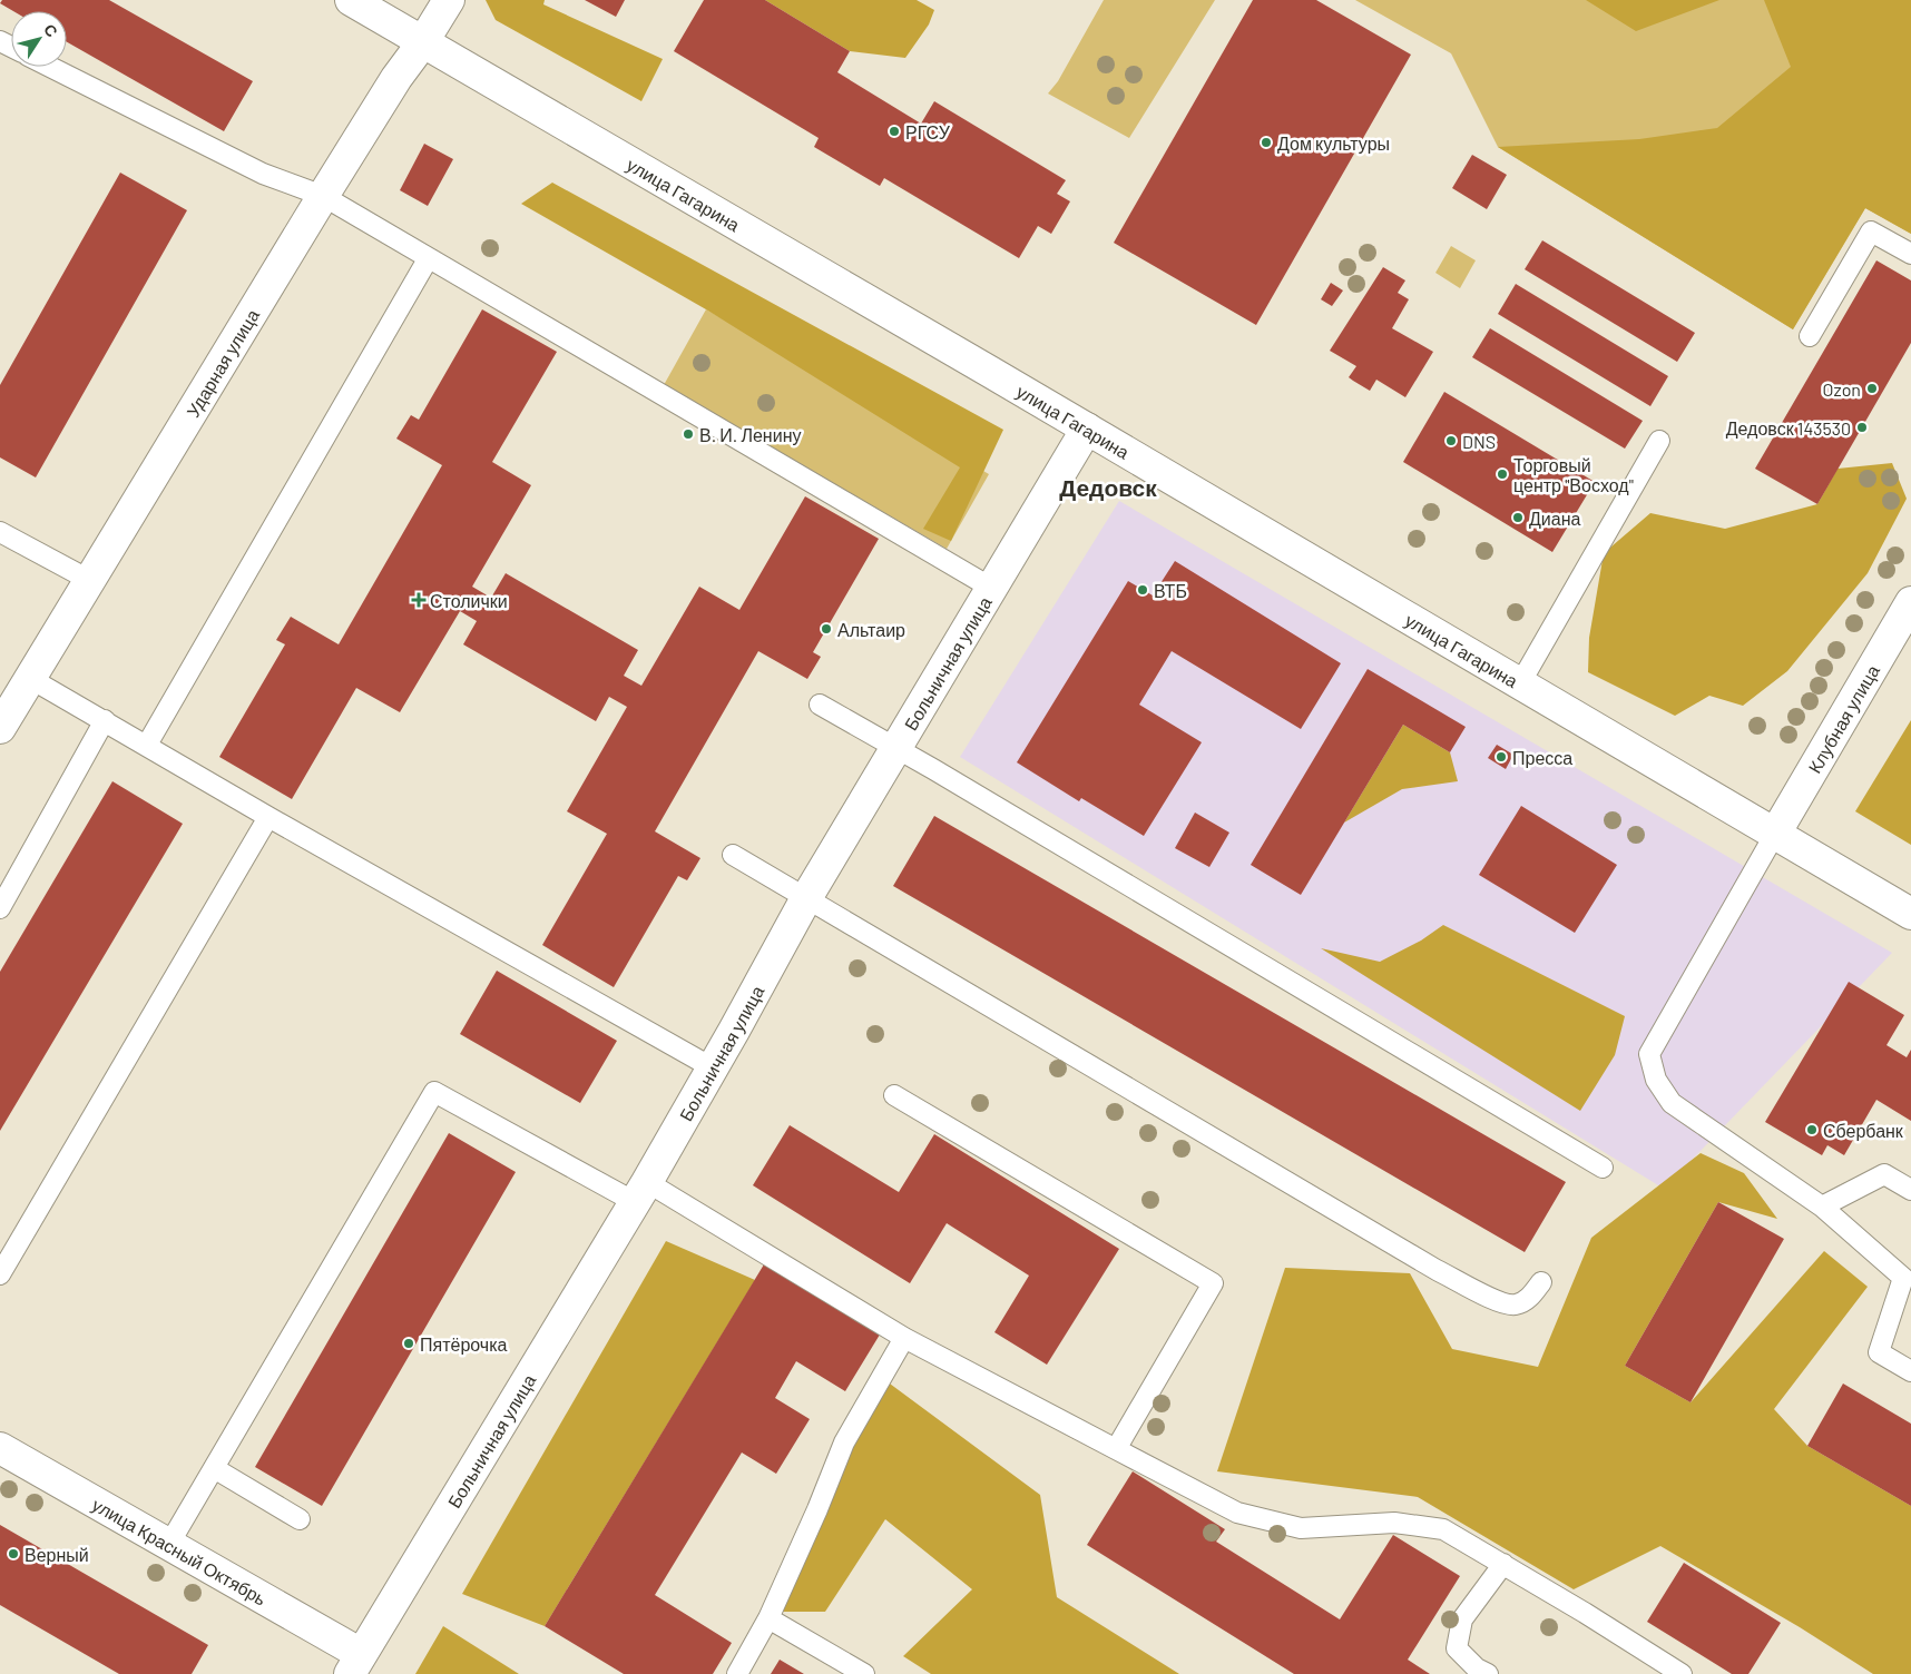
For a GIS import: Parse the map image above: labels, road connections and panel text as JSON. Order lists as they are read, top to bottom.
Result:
{
  "streets": {
    "street": [
      "улица Гагарина",
      "Ударная улица",
      "Больничная улица",
      "Клубная улица",
      "улица Красный Октябрь"
    ]
  },
  "crossings": [
    ["улица Гагарина", "Ударная улица"],
    ["улица Гагарина", "Больничная улица"],
    ["улица Гагарина", "Клубная улица"],
    ["Больничная улица", "улица Красный Октябрь"]
  ],
  "districts": ["Дедовск"],
  "places": {
    "other": [
      "РГСУ",
      "Дом культуры",
      "Ozon",
      "Дедовск 143530",
      "В. И. Ленину",
      "DNS",
      "Торговый центр \"Восход\"",
      "Диана",
      "ВТБ",
      "Альтаир",
      "Пресса",
      "Сбербанк",
      "Пятёрочка",
      "Верный"
    ],
    "health": ["Столички"]
  },
  "north": "top right"
}
